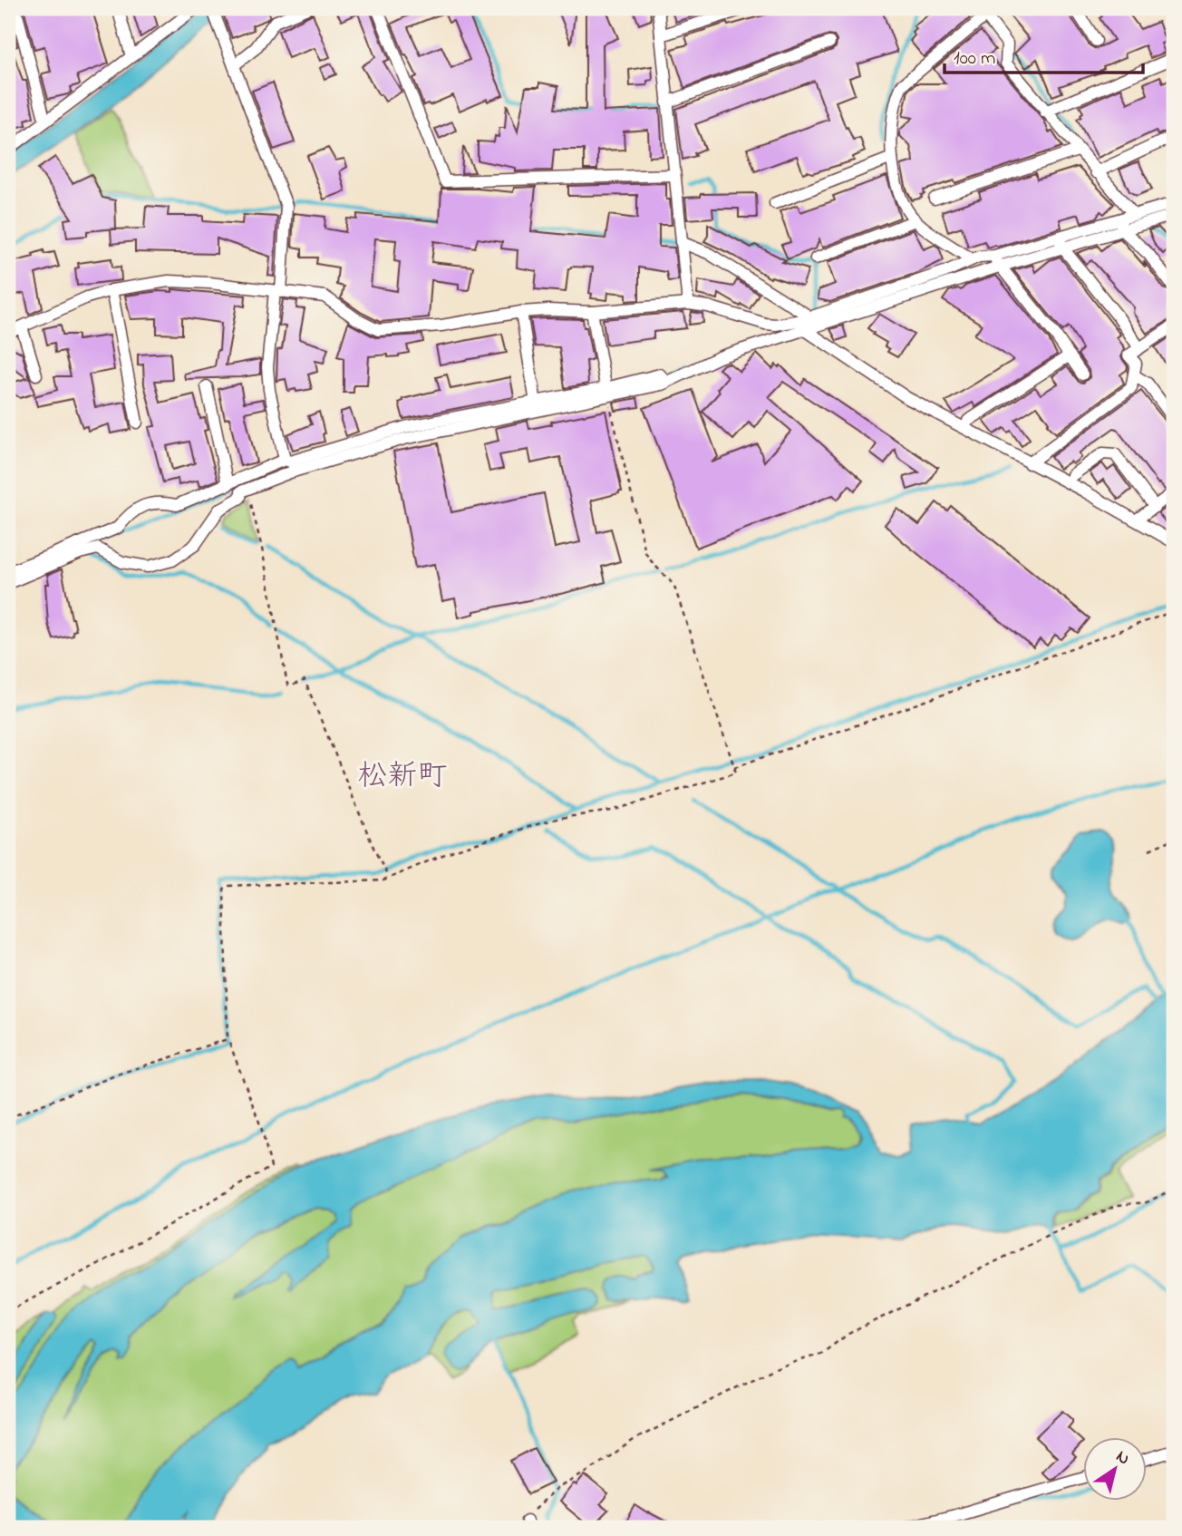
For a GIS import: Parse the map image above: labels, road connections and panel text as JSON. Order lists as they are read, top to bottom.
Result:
{
  "districts": ["松新町"],
  "scale_bar": "100 m",
  "north": "top right"
}
